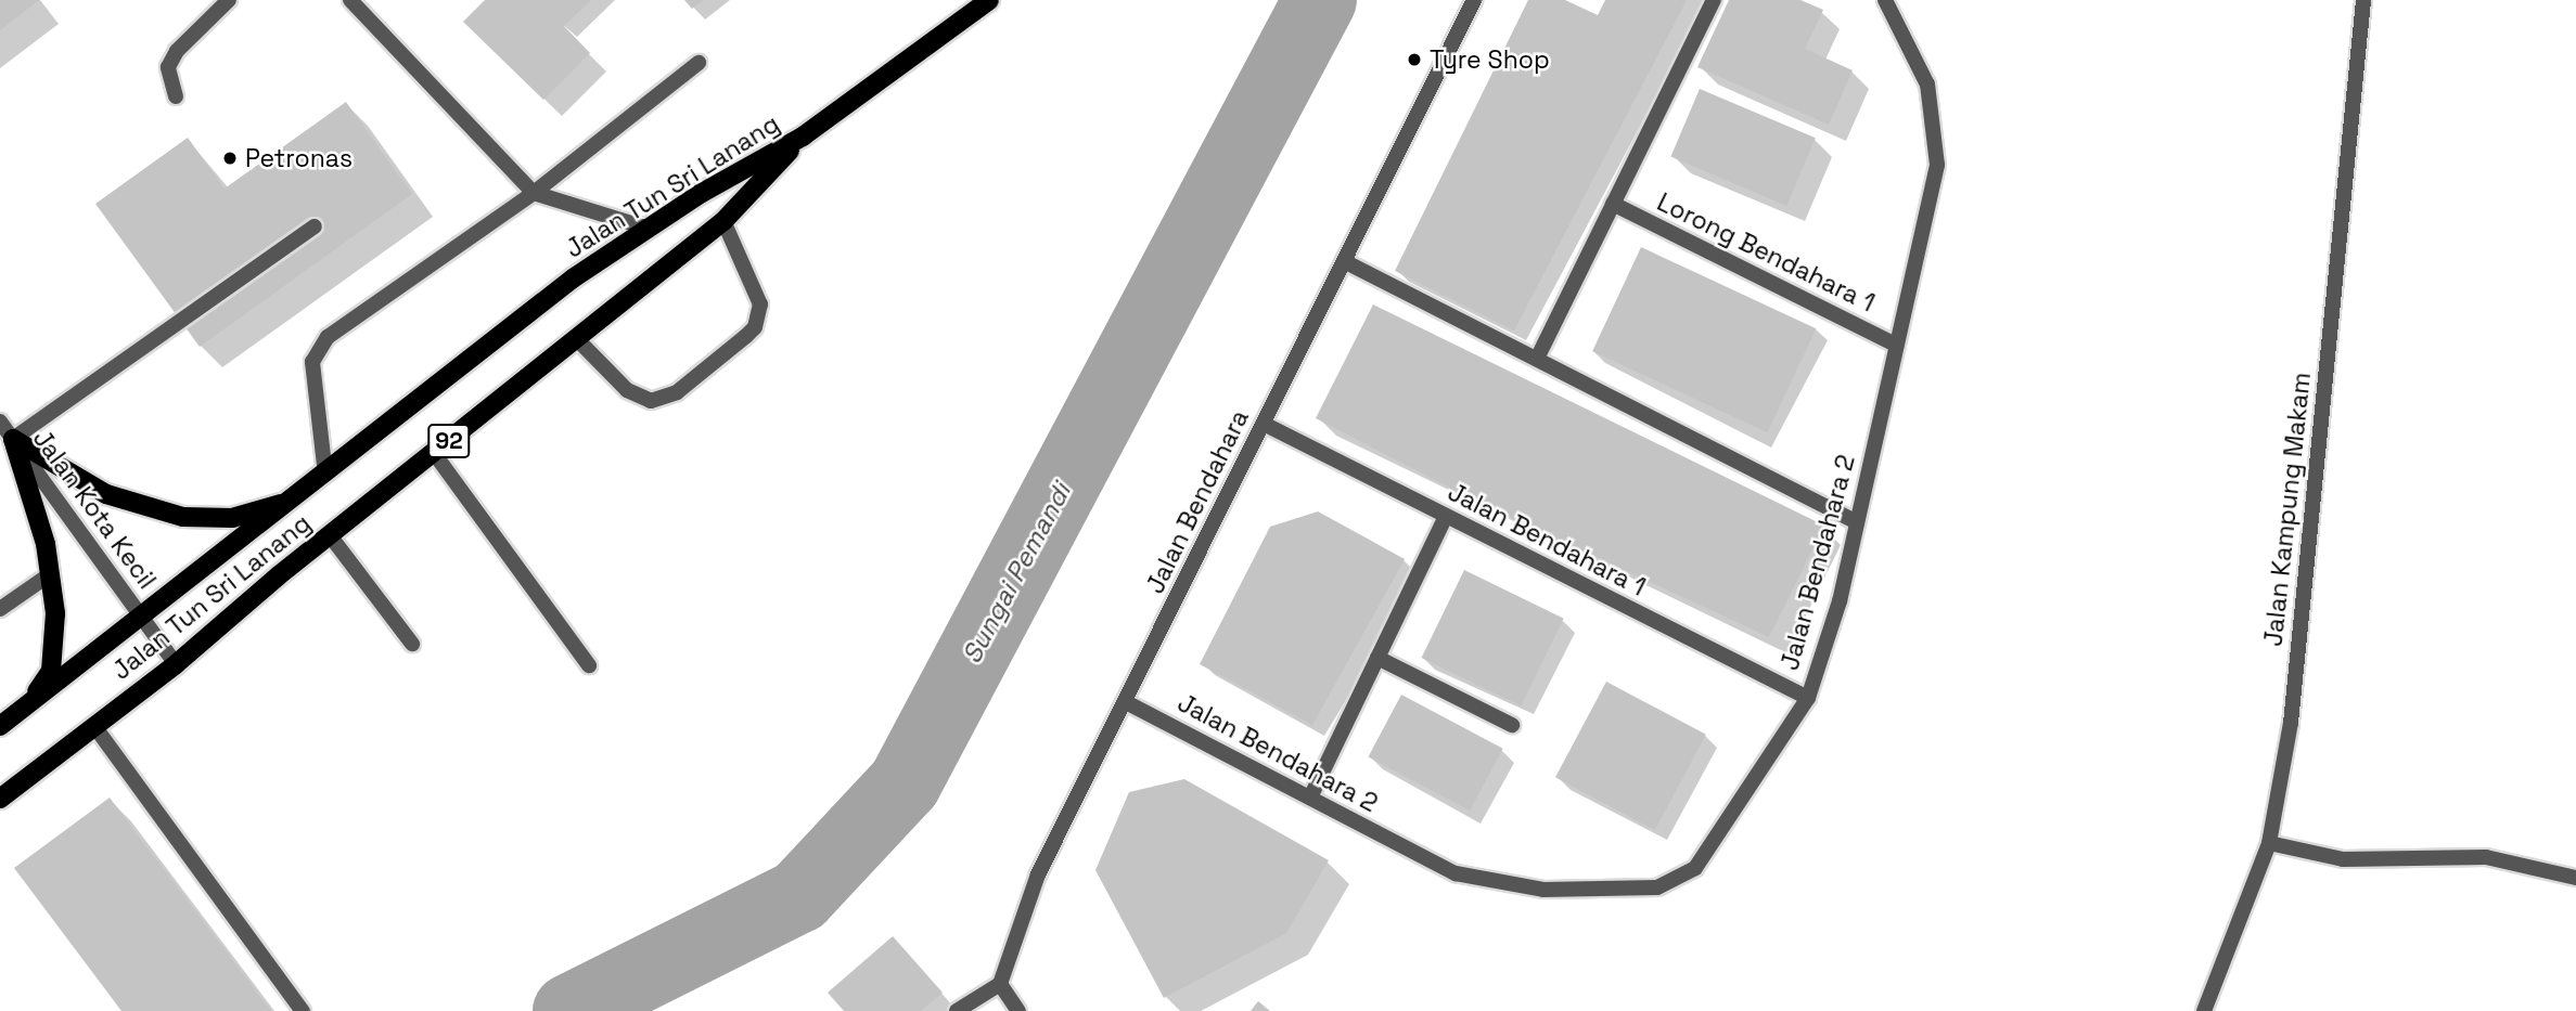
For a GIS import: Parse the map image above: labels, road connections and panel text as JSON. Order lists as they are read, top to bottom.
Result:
{
  "streets": {
    "main road": ["Jalan Tun Sri Lanang", "92"],
    "street": [
      "Lorong Bendahara 1",
      "Jalan Bendahara",
      "Jalan Kota Kecil",
      "Jalan Kampung Makam",
      "Jalan Bendahara 1",
      "Jalan Bendahara 2"
    ]
  },
  "crossings": [
    ["Jalan Tun Sri Lanang", "92"],
    ["Jalan Tun Sri Lanang", "Jalan Kota Kecil"],
    ["Lorong Bendahara 1", "Jalan Bendahara 2"],
    ["Jalan Bendahara", "Jalan Bendahara 1"],
    ["Jalan Bendahara", "Jalan Bendahara 2"],
    ["Jalan Bendahara 1", "Jalan Bendahara 2"]
  ],
  "water": ["Sungai Pemandi"],
  "places": ["Tyre Shop", "Petronas"]
}
